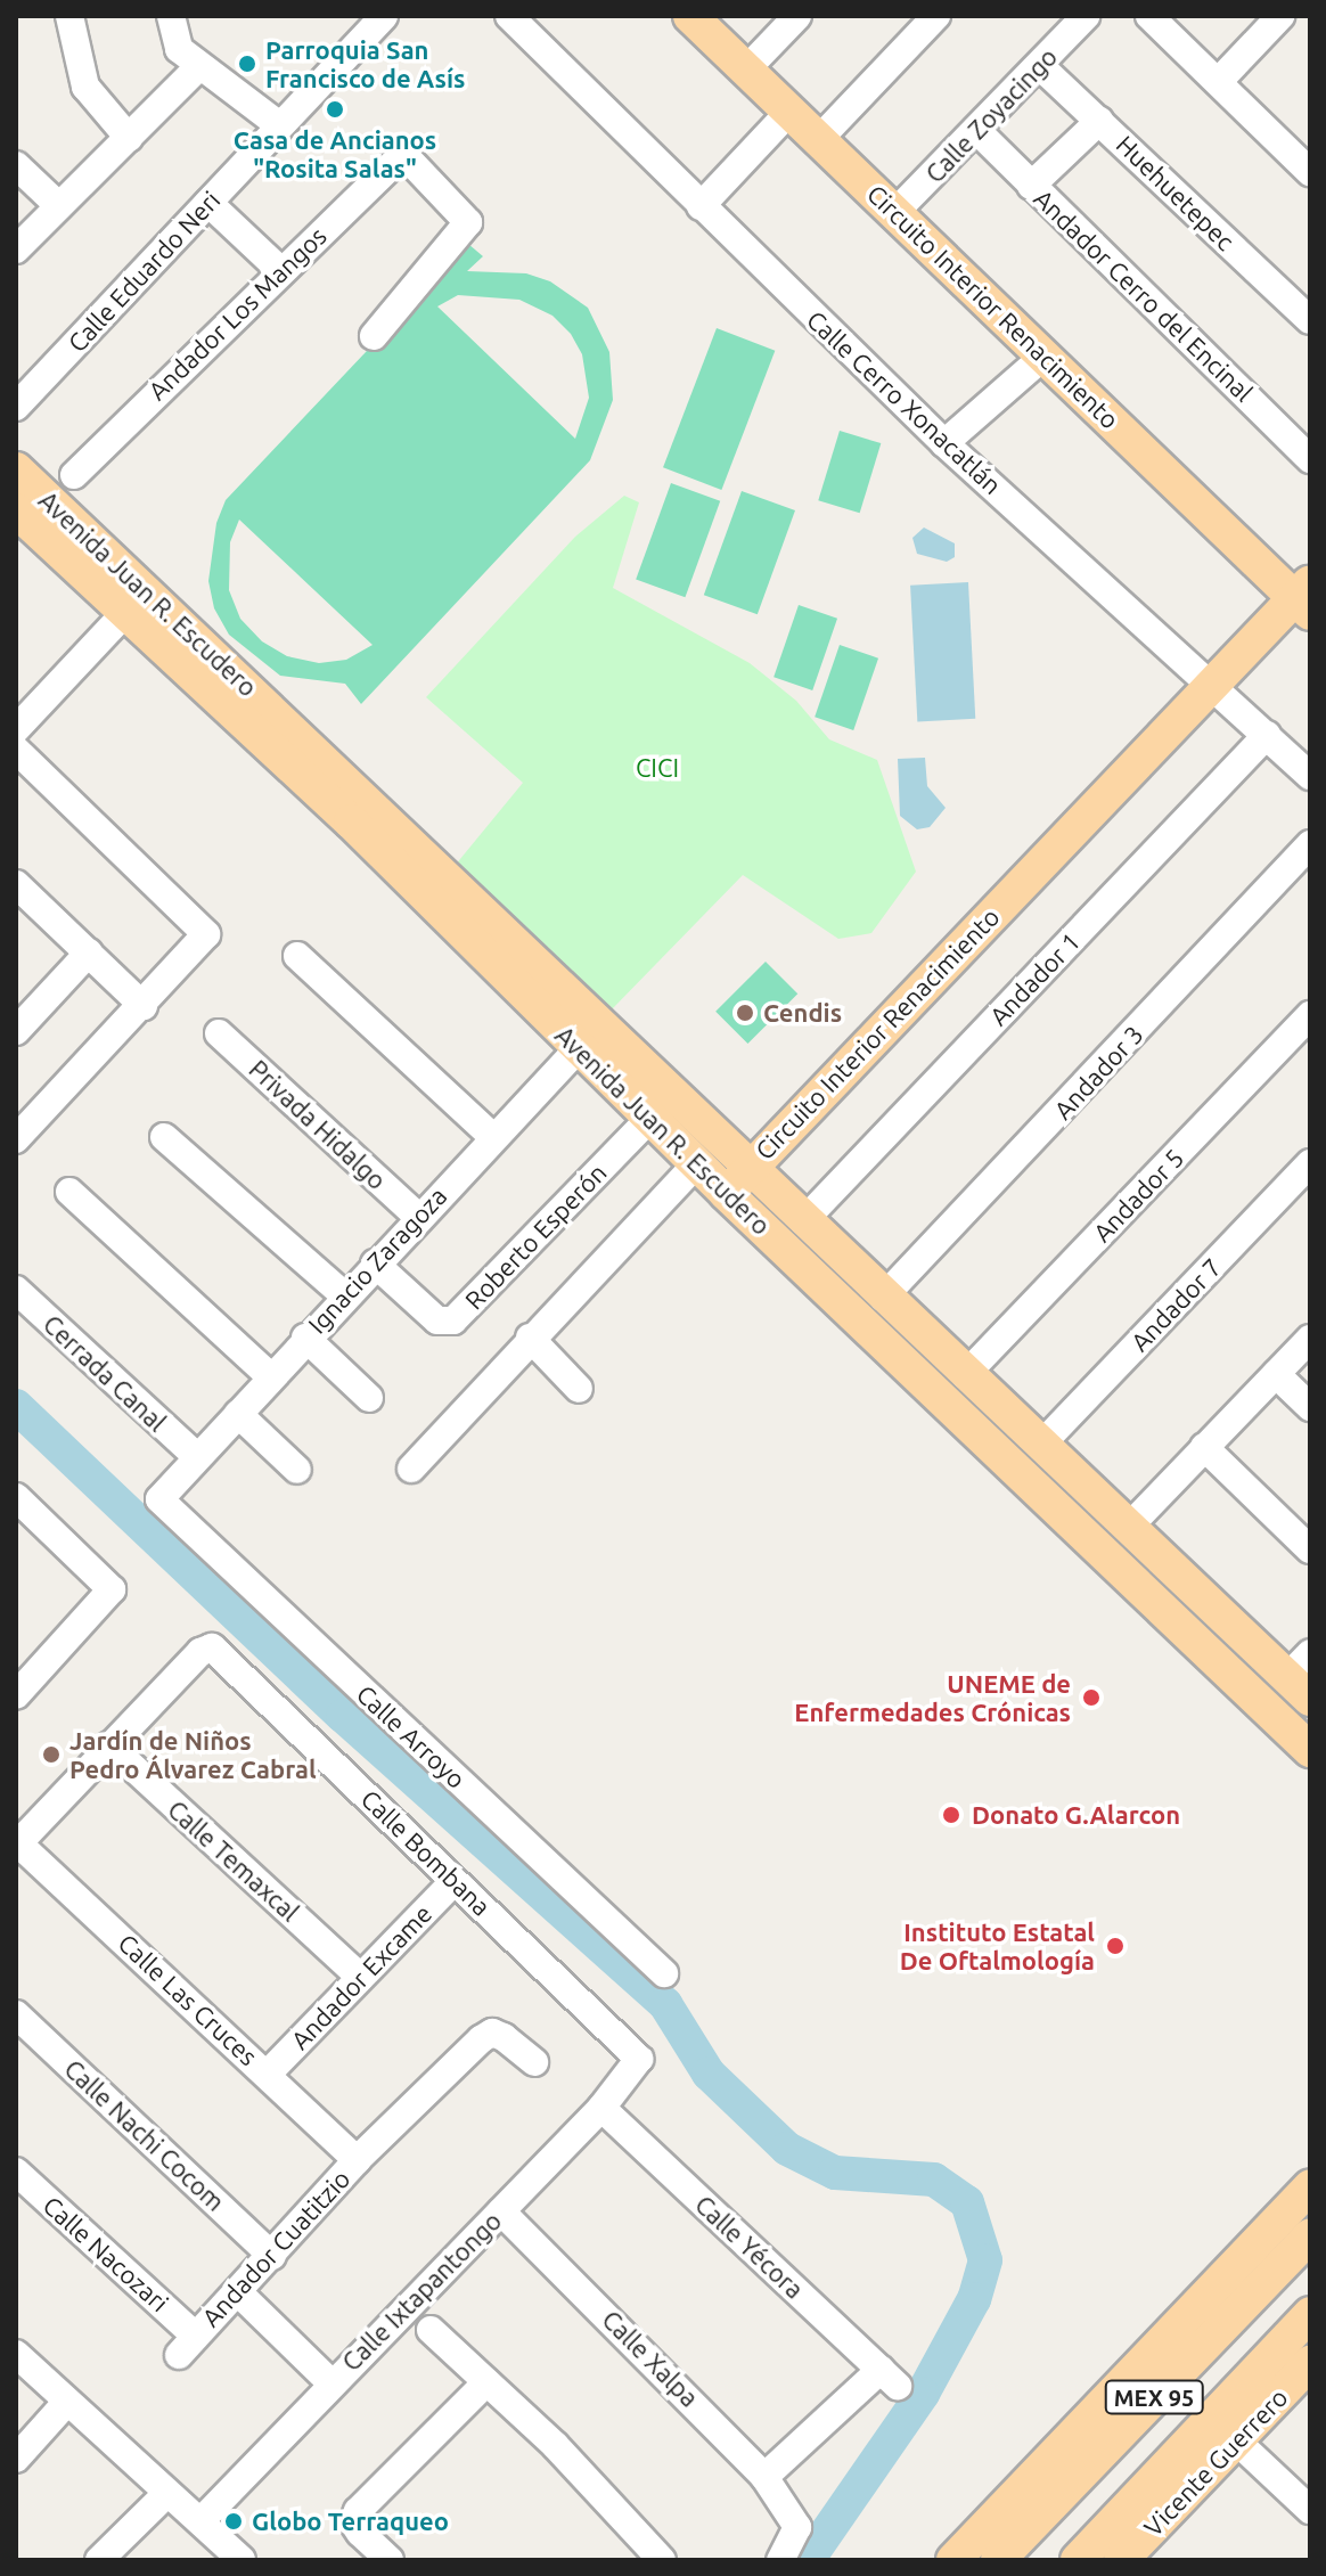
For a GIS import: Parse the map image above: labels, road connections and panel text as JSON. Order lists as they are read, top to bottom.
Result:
{
  "streets": {
    "main road": [
      "Circuito Interior Renacimiento",
      "Avenida Juan R. Escudero",
      "MEX 95",
      "Vicente Guerrero"
    ],
    "street": [
      "Calle Zoyacingo",
      "Huehuetepec",
      "Calle Eduardo Neri",
      "Andador Cerro del Encinal",
      "Andador Los Mangos",
      "Calle Cerro Xonacatlán",
      "Andador 1",
      "Andador 3",
      "Privada Hidalgo",
      "Andador 5",
      "Roberto Esperón",
      "Ignacio Zaragoza",
      "Andador 7",
      "Cerrada Canal",
      "Calle Arroyo",
      "Calle Bombana",
      "Calle Temaxcal",
      "Andador Excame",
      "Calle Las Cruces",
      "Calle Nachi Cocom",
      "Calle Yécora",
      "Andador Cuatitzio",
      "Calle Nacozari",
      "Calle Ixtapantongo",
      "Calle Xalpa"
    ]
  },
  "crossings": [
    ["Calle Zoyacingo", "Huehuetepec"],
    ["Calle Zoyacingo", "Andador Cerro del Encinal"],
    ["Calle Zoyacingo", "Circuito Interior Renacimiento"],
    ["Circuito Interior Renacimiento", "Calle Cerro Xonacatlán"],
    ["Circuito Interior Renacimiento", "Avenida Juan R. Escudero"],
    ["Calle Cerro Xonacatlán", "Andador 1"],
    ["Avenida Juan R. Escudero", "Andador 1"],
    ["Avenida Juan R. Escudero", "Andador 3"],
    ["Avenida Juan R. Escudero", "Andador 5"],
    ["Avenida Juan R. Escudero", "Roberto Esperón"],
    ["Avenida Juan R. Escudero", "Ignacio Zaragoza"],
    ["Avenida Juan R. Escudero", "Andador 7"],
    ["Privada Hidalgo", "Ignacio Zaragoza"],
    ["Roberto Esperón", "Ignacio Zaragoza"],
    ["Ignacio Zaragoza", "Cerrada Canal"],
    ["Ignacio Zaragoza", "Calle Arroyo"],
    ["Calle Bombana", "Calle Temaxcal"],
    ["Calle Bombana", "Andador Excame"],
    ["Calle Bombana", "Calle Ixtapantongo"],
    ["Calle Temaxcal", "Andador Excame"],
    ["Andador Excame", "Calle Las Cruces"],
    ["Calle Las Cruces", "Andador Cuatitzio"],
    ["Calle Nachi Cocom", "Andador Cuatitzio"],
    ["Calle Yécora", "Calle Ixtapantongo"],
    ["Calle Yécora", "Calle Xalpa"],
    ["Andador Cuatitzio", "Calle Nacozari"],
    ["Calle Ixtapantongo", "Calle Xalpa"],
    ["MEX 95", "Vicente Guerrero"]
  ],
  "parks": ["CICI"],
  "places": [
    "Parroquia San Francisco de Asís",
    "Casa de Ancianos \"Rosita Salas\"",
    "Cendis",
    "UNEME de Enfermedades Crónicas",
    "Jardín de Niños Pedro Álvarez Cabral",
    "Donato G.Alarcon",
    "Instituto Estatal De Oftalmología",
    "Globo Terraqueo"
  ]
}
